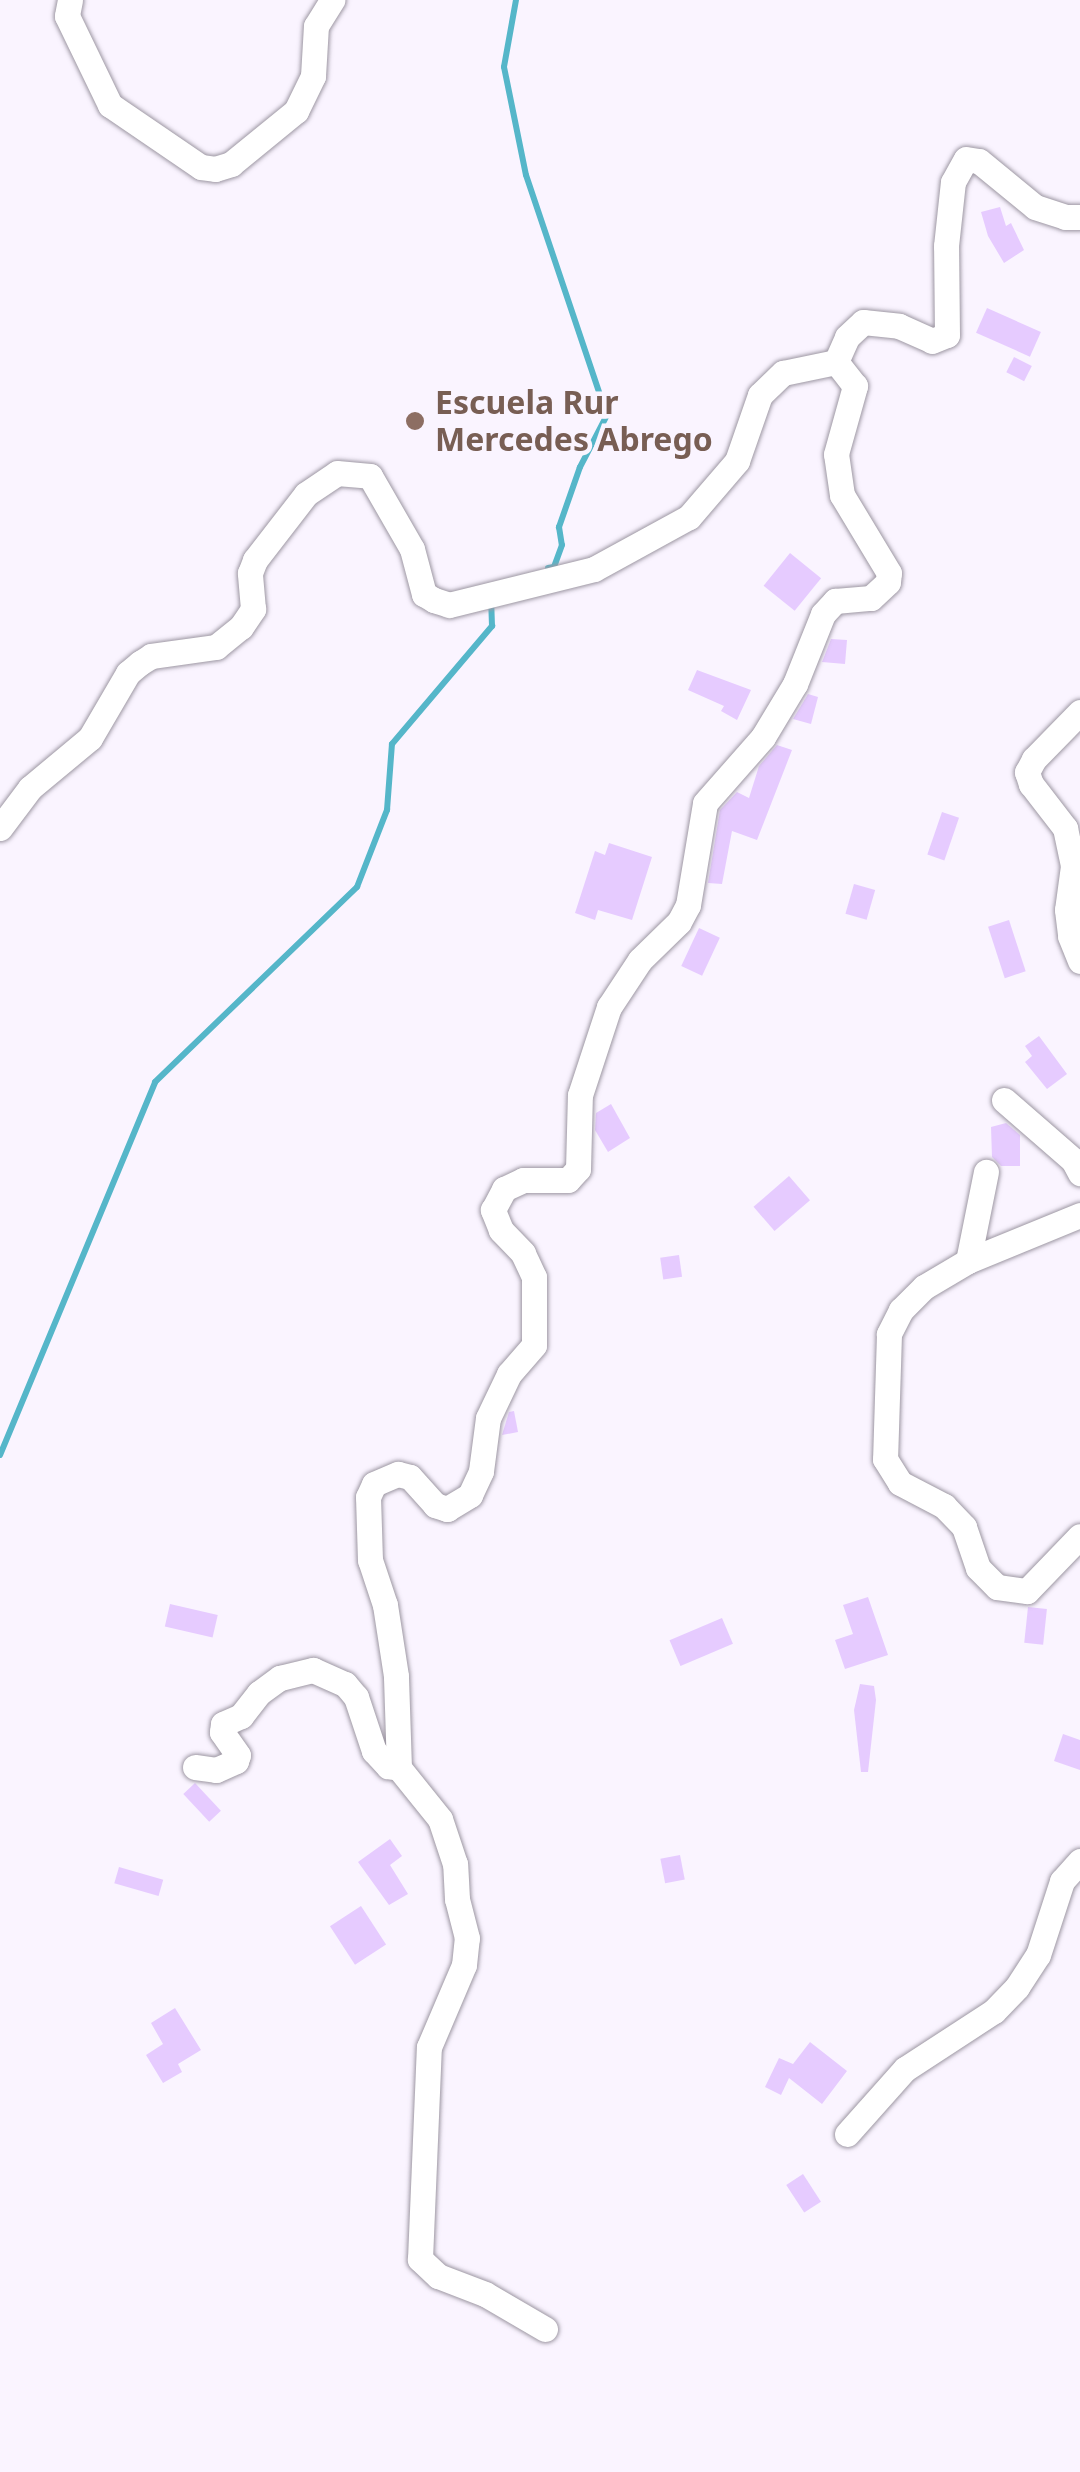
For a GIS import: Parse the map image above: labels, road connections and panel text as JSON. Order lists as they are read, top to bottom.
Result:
{
  "places": ["Escuela Rur Mercedes Abrego"]
}
